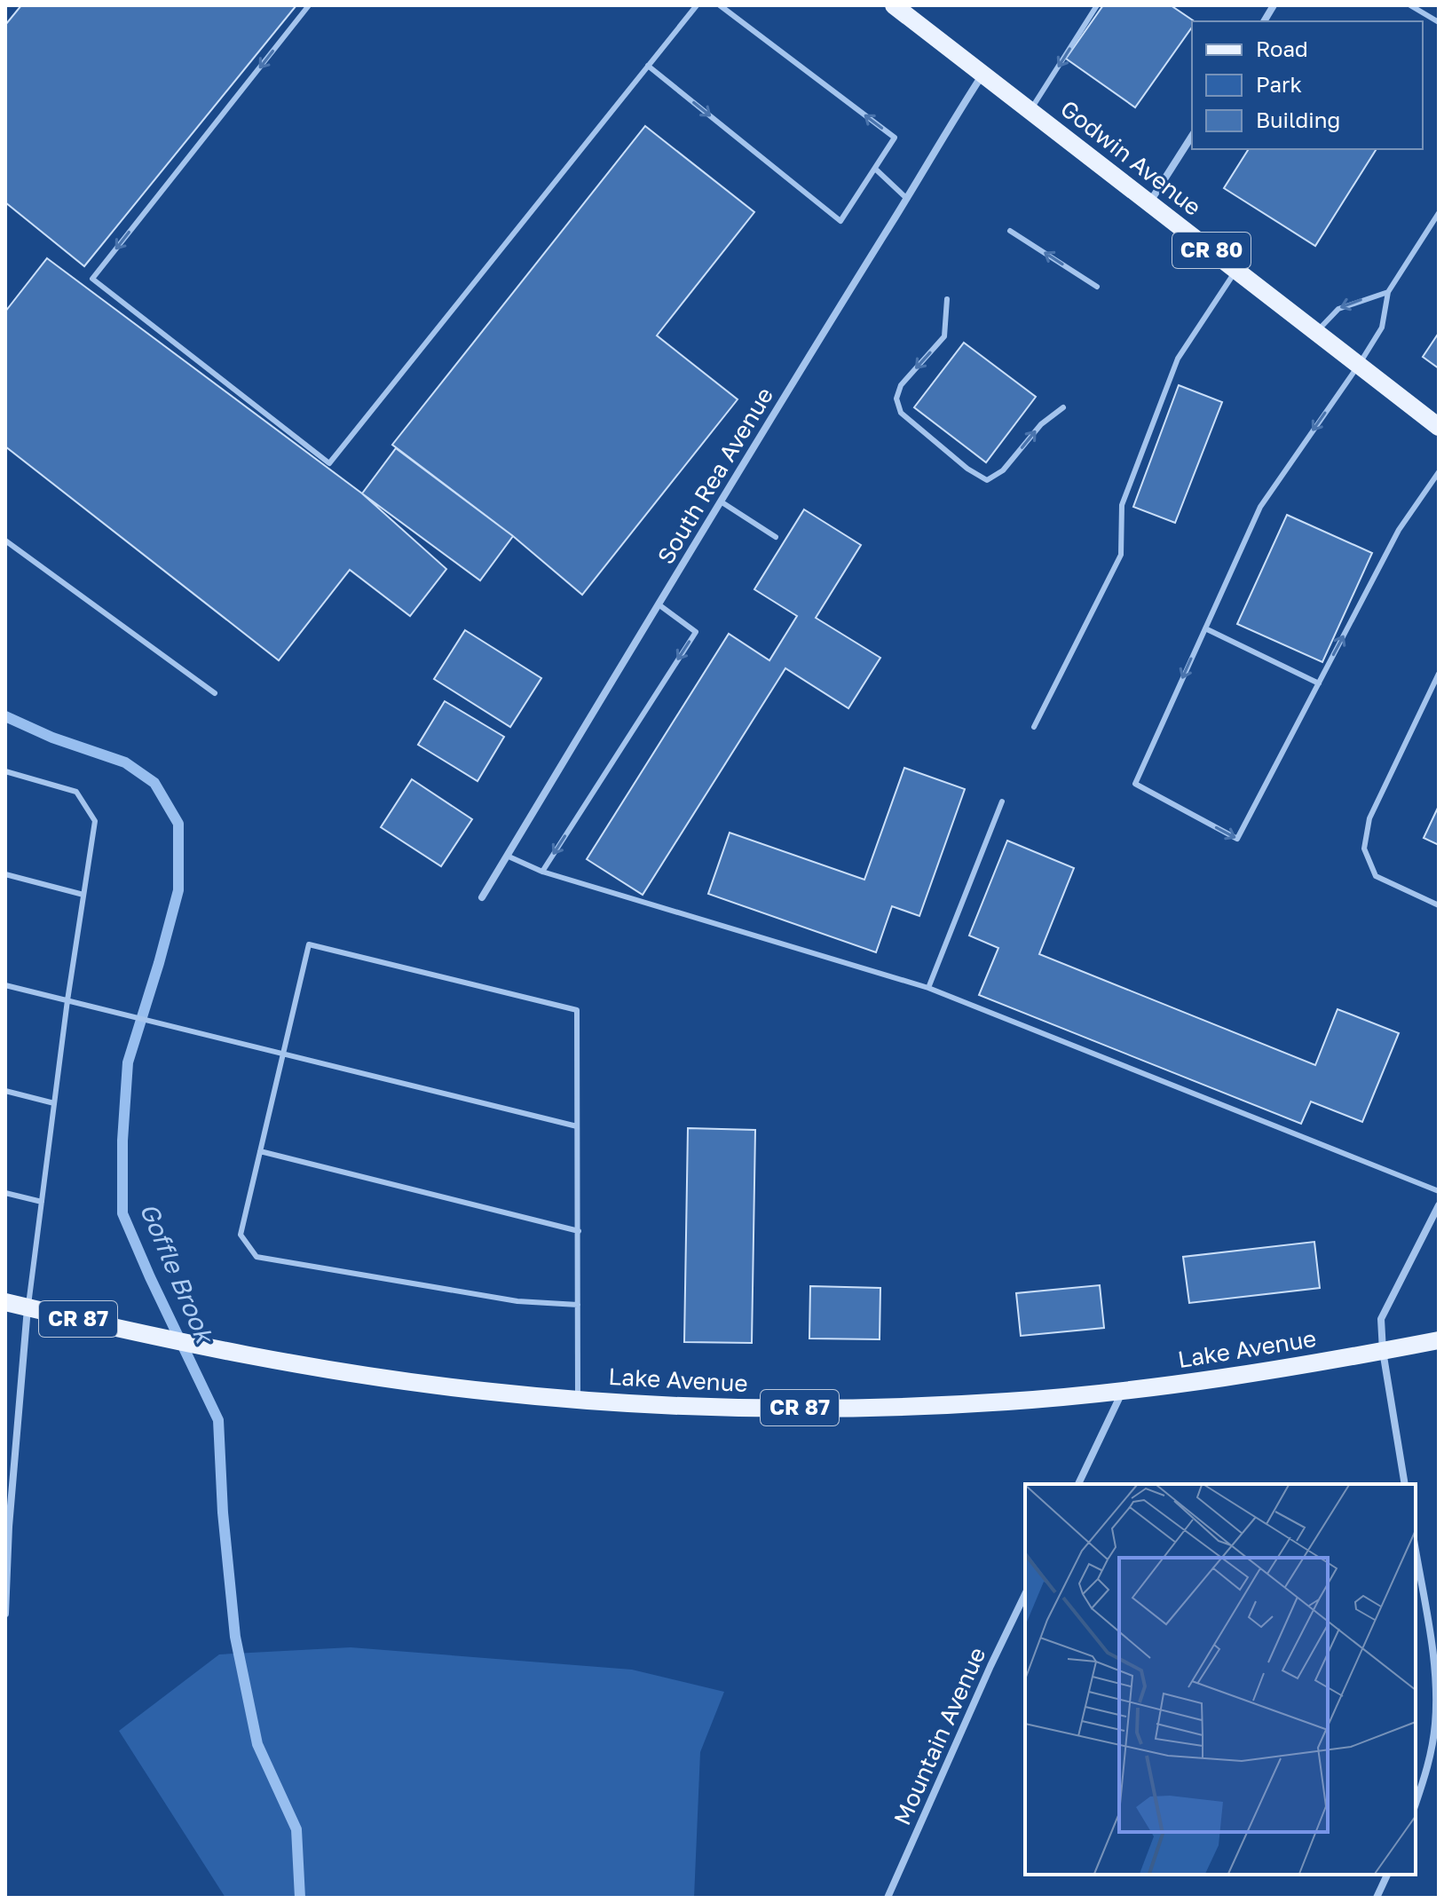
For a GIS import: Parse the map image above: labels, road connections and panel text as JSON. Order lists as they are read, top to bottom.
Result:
{
  "streets": {
    "main road": [
      "Godwin Avenue",
      "CR 80",
      "CR 87",
      "Lake Avenue"
    ],
    "street": ["South Rea Avenue", "Mountain Avenue"]
  },
  "crossings": [
    ["Godwin Avenue", "South Rea Avenue"]
  ],
  "water": ["Goffle Brook"],
  "legend": ["Road", "Park", "Building"]
}
